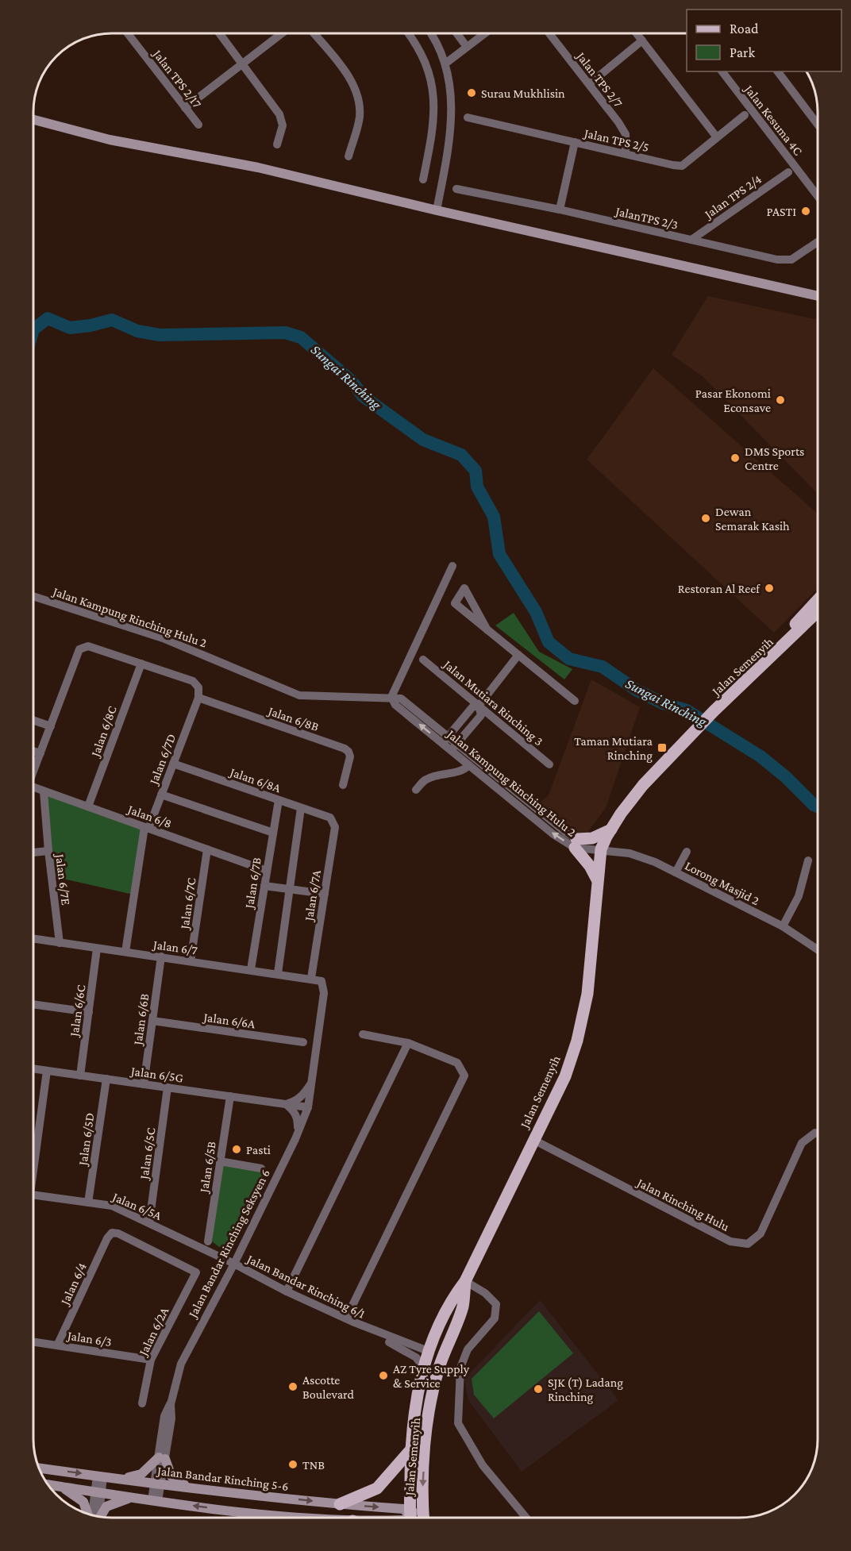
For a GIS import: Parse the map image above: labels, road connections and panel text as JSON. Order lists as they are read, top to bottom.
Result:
{
  "streets": {
    "main road": ["Jalan Semenyih"],
    "street": [
      "Jalan TPS 2/17",
      "Jalan TPS 2/7",
      "Jalan Kesuma 4C",
      "Jalan TPS 2/5",
      "Jalan TPS 2/4",
      "JalanTPS 2/3",
      "Jalan Kampung Rinching Hulu 2",
      "Jalan Mutiara Rinching 3",
      "Jalan 6/8B",
      "Jalan 6/8C",
      "Jalan 6/7D",
      "Jalan 6/8A",
      "Jalan 6/8",
      "Jalan 6/7E",
      "Jalan 6/7B",
      "Lorong Masjid 2",
      "Jalan 6/7A",
      "Jalan 6/7C",
      "Jalan 6/7",
      "Jalan 6/6C",
      "Jalan 6/6B",
      "Jalan 6/6A",
      "Jalan 6/5G",
      "Jalan 6/5D",
      "Jalan 6/5C",
      "Jalan 6/5B",
      "Jalan Rinching Hulu",
      "Jalan 6/5A",
      "Jalan Bandar Rinching Seksyen 6",
      "Jalan 6/4",
      "Jalan Bandar Rinching 6/1",
      "Jalan 6/2A",
      "Jalan 6/3",
      "Jalan Bandar Rinching 5-6"
    ]
  },
  "crossings": [
    ["Jalan TPS 2/7", "Jalan TPS 2/5"],
    ["Jalan TPS 2/4", "JalanTPS 2/3"],
    ["Jalan Kampung Rinching Hulu 2", "Jalan Semenyih"],
    ["Jalan Kampung Rinching Hulu 2", "Lorong Masjid 2"],
    ["Jalan Semenyih", "Lorong Masjid 2"],
    ["Jalan Semenyih", "Jalan Rinching Hulu"],
    ["Jalan Semenyih", "Jalan Bandar Rinching 6/1"],
    ["Jalan 6/8B", "Jalan 6/7D"],
    ["Jalan 6/8C", "Jalan 6/8"],
    ["Jalan 6/7D", "Jalan 6/8A"],
    ["Jalan 6/7D", "Jalan 6/8"],
    ["Jalan 6/7D", "Jalan 6/7"],
    ["Jalan 6/8A", "Jalan 6/7B"],
    ["Jalan 6/8A", "Jalan 6/7A"],
    ["Jalan 6/8", "Jalan 6/7E"],
    ["Jalan 6/8", "Jalan 6/7B"],
    ["Jalan 6/8", "Jalan 6/7C"],
    ["Jalan 6/7E", "Jalan 6/7"],
    ["Jalan 6/7B", "Jalan 6/7"],
    ["Jalan 6/7A", "Jalan 6/7"],
    ["Jalan 6/7C", "Jalan 6/7"],
    ["Jalan 6/7", "Jalan 6/6C"],
    ["Jalan 6/7", "Jalan 6/6B"],
    ["Jalan 6/7", "Jalan Bandar Rinching Seksyen 6"],
    ["Jalan 6/6C", "Jalan 6/5G"],
    ["Jalan 6/6B", "Jalan 6/6A"],
    ["Jalan 6/6B", "Jalan 6/5G"],
    ["Jalan 6/5G", "Jalan 6/5D"],
    ["Jalan 6/5G", "Jalan 6/5C"],
    ["Jalan 6/5G", "Jalan 6/5B"],
    ["Jalan 6/5G", "Jalan Bandar Rinching Seksyen 6"],
    ["Jalan 6/5D", "Jalan 6/5A"],
    ["Jalan 6/5C", "Jalan 6/5A"],
    ["Jalan 6/5A", "Jalan Bandar Rinching Seksyen 6"],
    ["Jalan 6/5A", "Jalan Bandar Rinching 6/1"],
    ["Jalan Bandar Rinching Seksyen 6", "Jalan Bandar Rinching 6/1"],
    ["Jalan Bandar Rinching Seksyen 6", "Jalan Bandar Rinching 5-6"],
    ["Jalan 6/4", "Jalan 6/2A"],
    ["Jalan 6/4", "Jalan 6/3"],
    ["Jalan 6/2A", "Jalan 6/3"]
  ],
  "water": ["Sungai Rinching"],
  "places": {
    "other": [
      "Surau Mukhlisin",
      "PASTI",
      "Pasar Ekonomi Econsave",
      "DMS Sports Centre",
      "Dewan Semarak Kasih",
      "Restoran Al Reef",
      "Pasti",
      "AZ Tyre Supply & Service",
      "Ascotte Boulevard",
      "SJK (T) Ladang Rinching",
      "TNB"
    ],
    "transit": ["Taman Mutiara Rinching"]
  },
  "legend": ["Road", "Park"]
}
